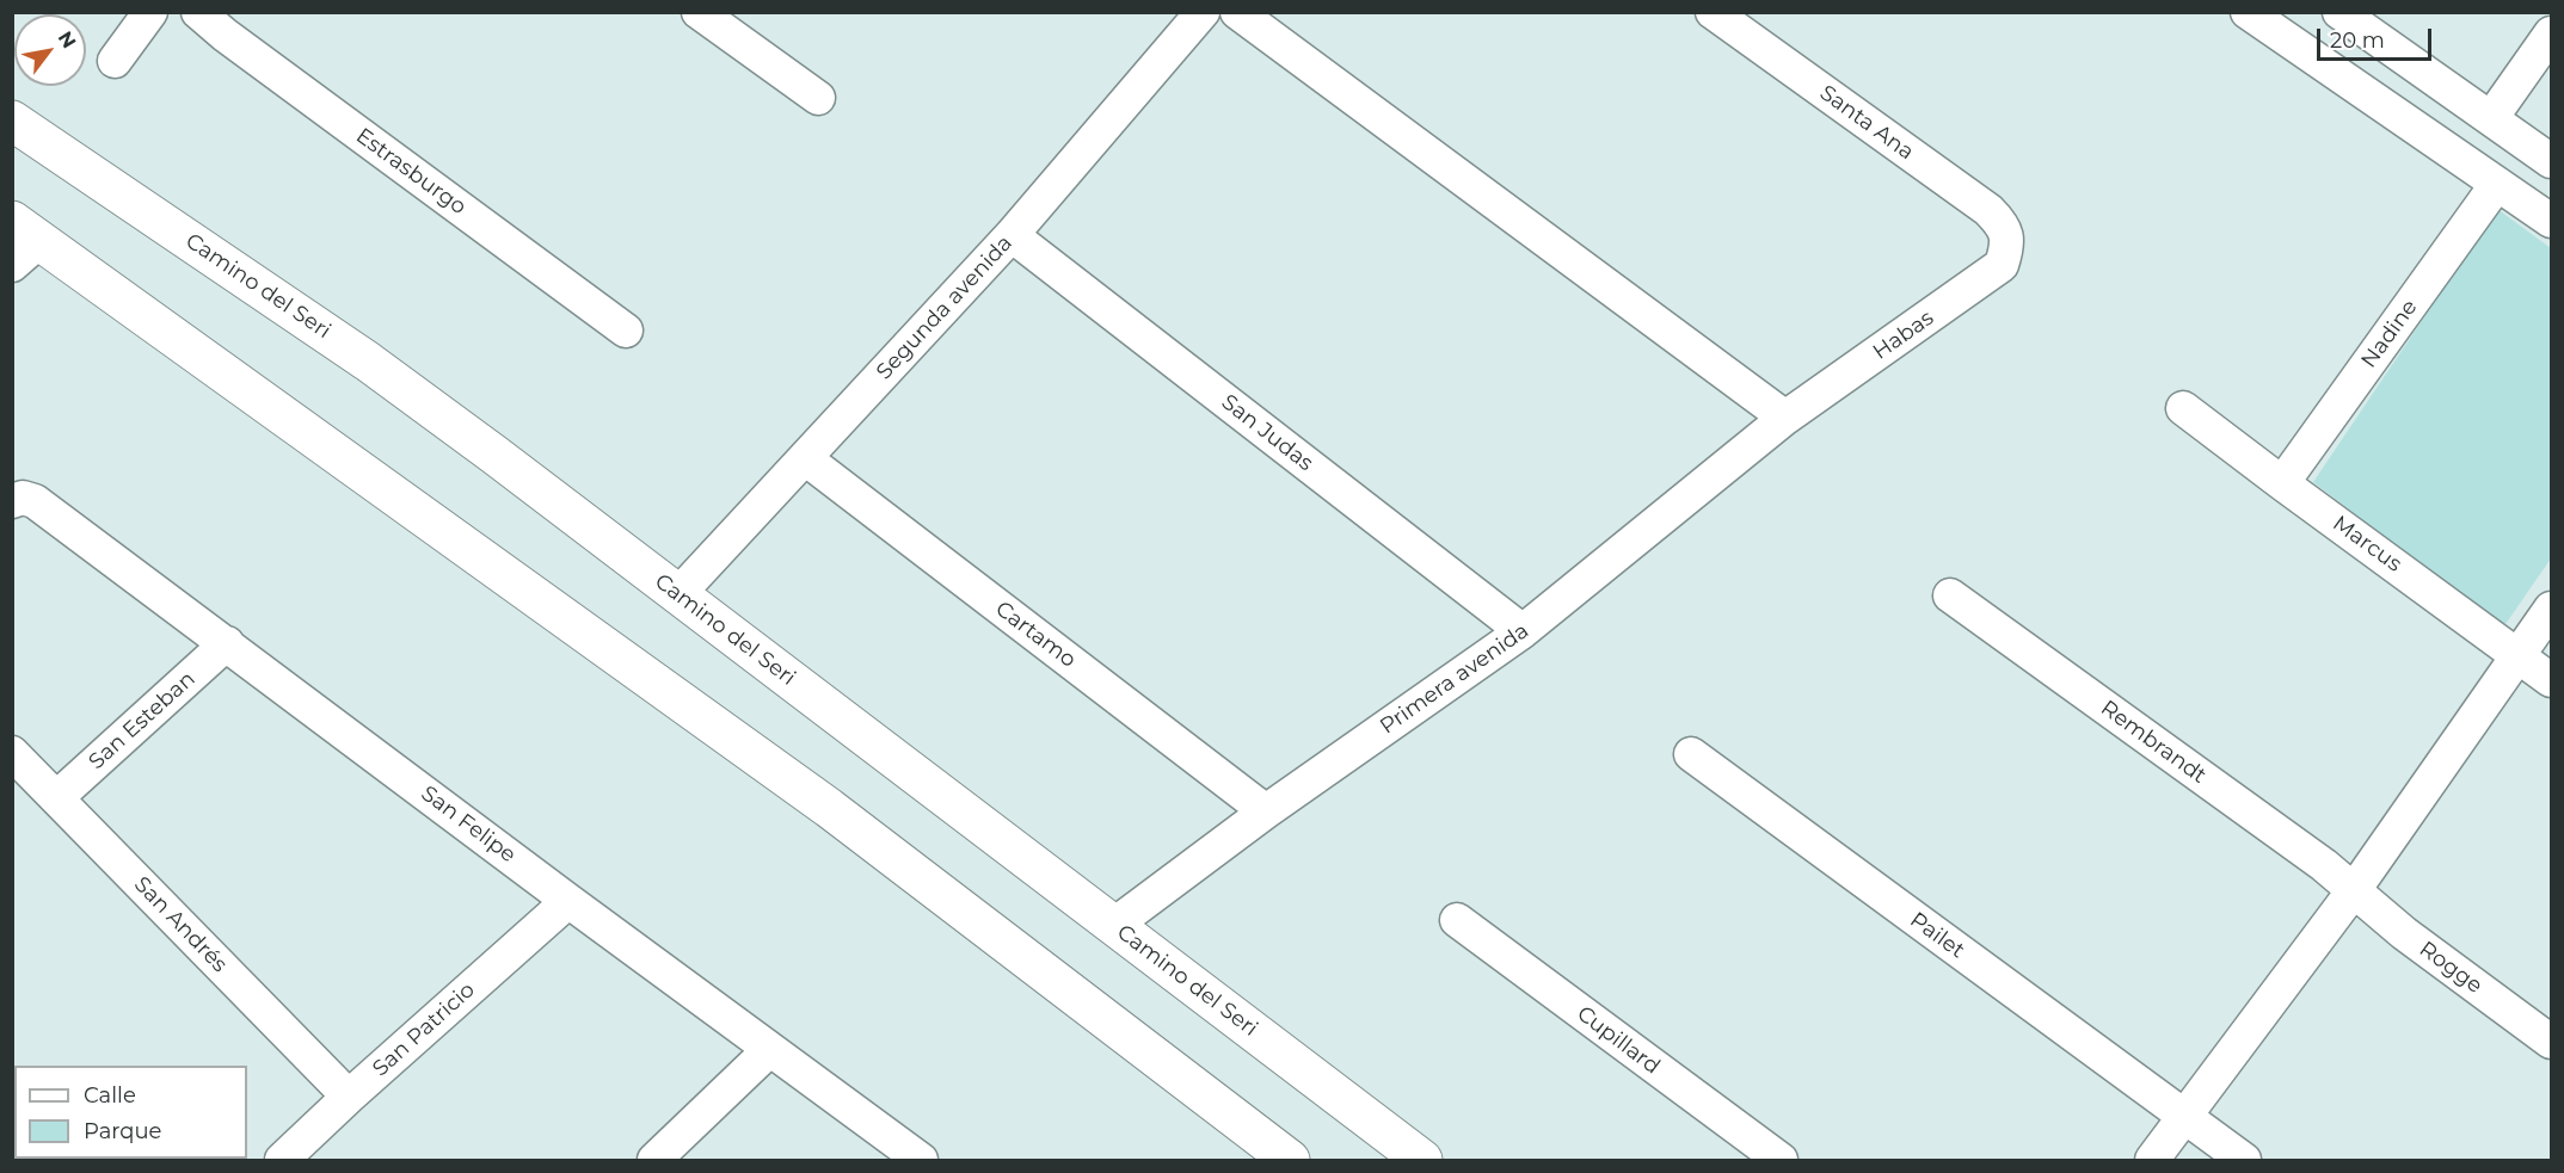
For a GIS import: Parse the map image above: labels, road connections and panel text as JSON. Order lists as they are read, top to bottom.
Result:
{
  "streets": {
    "main road": ["Camino del Seri"],
    "street": [
      "Santa Ana",
      "Estrasburgo",
      "Segunda avenida",
      "Nadine",
      "Habas",
      "San Judas",
      "Marcus",
      "Cartamo",
      "Primera avenida",
      "San Esteban",
      "Rembrandt",
      "San Felipe",
      "San Andrés",
      "Pailet",
      "Rogge",
      "San Patricio",
      "Cupillard"
    ]
  },
  "crossings": [
    ["Santa Ana", "Habas"],
    ["Camino del Seri", "Segunda avenida"],
    ["Camino del Seri", "Primera avenida"],
    ["Segunda avenida", "San Judas"],
    ["Segunda avenida", "Cartamo"],
    ["Nadine", "Marcus"],
    ["Habas", "Primera avenida"],
    ["San Judas", "Primera avenida"],
    ["Cartamo", "Primera avenida"],
    ["San Esteban", "San Felipe"],
    ["San Esteban", "San Andrés"],
    ["Rembrandt", "Rogge"],
    ["San Felipe", "San Patricio"],
    ["San Andrés", "San Patricio"]
  ],
  "legend": ["Calle", "Parque"],
  "scale_bar": "20 m",
  "north": "top right"
}
